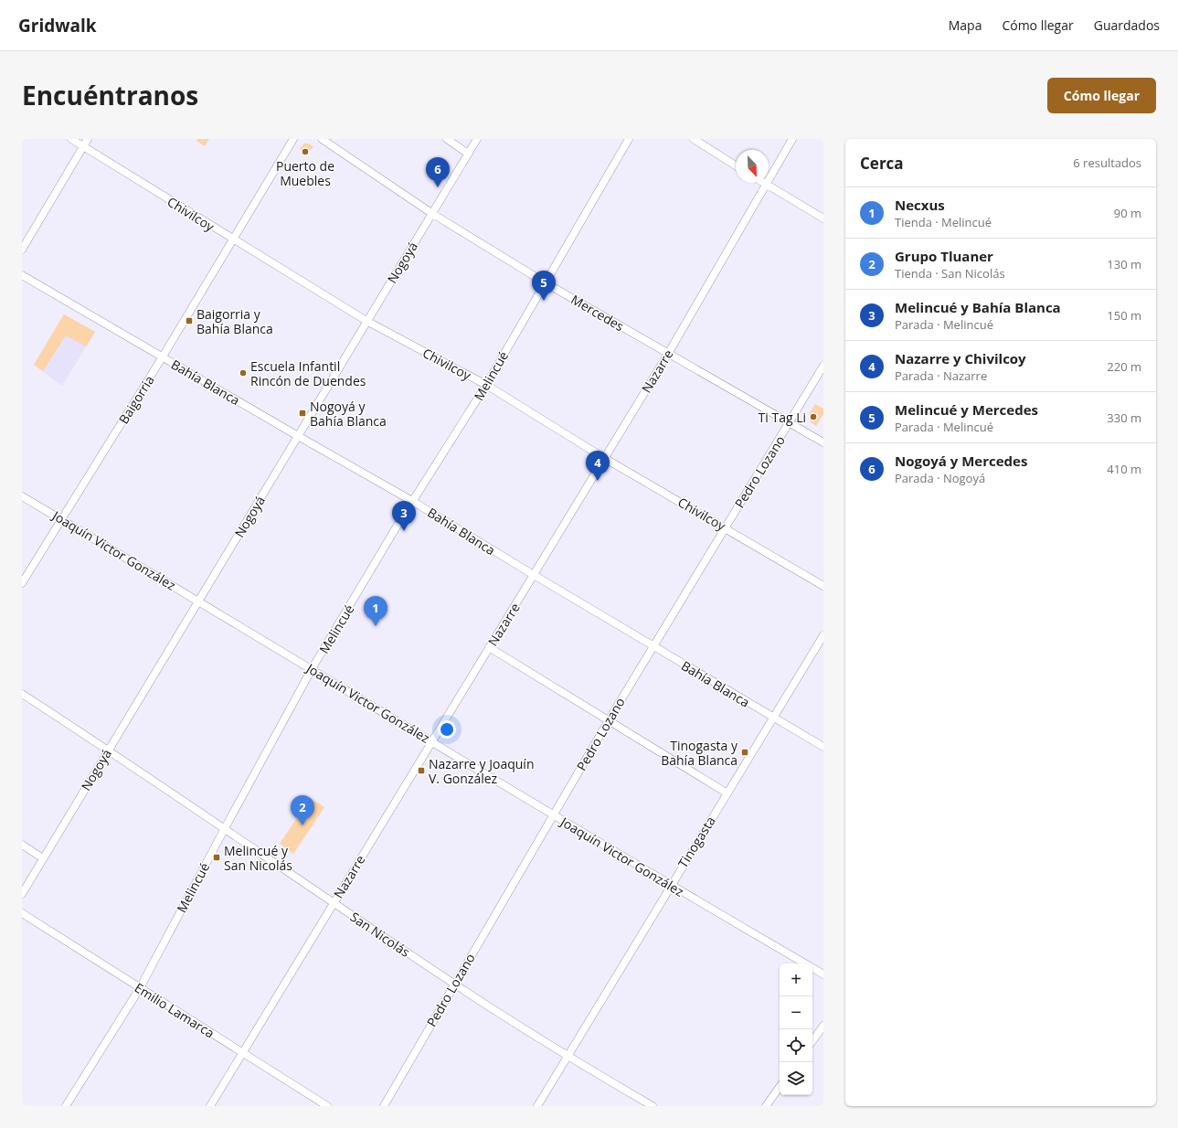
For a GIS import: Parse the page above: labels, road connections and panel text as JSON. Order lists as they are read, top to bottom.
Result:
{
  "streets": {
    "street": [
      "Chivilcoy",
      "Nogoyá",
      "Mercedes",
      "Nazarre",
      "Melincué",
      "Bahía Blanca",
      "Baigorria",
      "Pedro Lozano",
      "Joaquín Victor González",
      "Tinogasta",
      "San Nicolás",
      "Emilio Lamarca"
    ]
  },
  "crossings": [
    ["Chivilcoy", "Nogoyá"],
    ["Chivilcoy", "Nazarre"],
    ["Chivilcoy", "Melincué"],
    ["Chivilcoy", "Baigorria"],
    ["Chivilcoy", "Pedro Lozano"],
    ["Nogoyá", "Mercedes"],
    ["Nogoyá", "Bahía Blanca"],
    ["Nogoyá", "Joaquín Victor González"],
    ["Nogoyá", "San Nicolás"],
    ["Mercedes", "Nazarre"],
    ["Mercedes", "Melincué"],
    ["Mercedes", "Pedro Lozano"],
    ["Nazarre", "Bahía Blanca"],
    ["Nazarre", "Joaquín Victor González"],
    ["Nazarre", "San Nicolás"],
    ["Nazarre", "Emilio Lamarca"],
    ["Melincué", "Bahía Blanca"],
    ["Melincué", "Joaquín Victor González"],
    ["Melincué", "San Nicolás"],
    ["Melincué", "Emilio Lamarca"],
    ["Bahía Blanca", "Baigorria"],
    ["Bahía Blanca", "Pedro Lozano"],
    ["Bahía Blanca", "Tinogasta"],
    ["Baigorria", "Joaquín Victor González"],
    ["Pedro Lozano", "Joaquín Victor González"],
    ["Pedro Lozano", "San Nicolás"],
    ["Joaquín Victor González", "Tinogasta"],
    ["Tinogasta", "San Nicolás"]
  ],
  "places": {
    "other": ["Puerto de Muebles", "Escuela Infantil Rincón de Duendes", "Ti Tag Li"],
    "transit": [
      "Baigorria y Bahía Blanca",
      "Nogoyá y Bahía Blanca",
      "Tinogasta y Bahía Blanca",
      "Nazarre y Joaquín V. González",
      "Melincué y San Nicolás"
    ]
  },
  "north": "bottom right",
  "page": {
    "header": "Gridwalk",
    "nav": ["Mapa", "Cómo llegar", "Guardados"],
    "title": "Encuéntranos",
    "buttons": "Cómo llegar",
    "heading": ["Cerca", "6 resultados"],
    "pins": [
      "6",
      "5",
      "4",
      "3",
      "1",
      "2"
    ],
    "list": [
      {
        "mark": "1",
        "name": "Necxus",
        "note": "Tienda · Melincué",
        "value": "90 m"
      },
      {
        "mark": "2",
        "name": "Grupo Tluaner",
        "note": "Tienda · San Nicolás",
        "value": "130 m"
      },
      {
        "mark": "3",
        "name": "Melincué y Bahía Blanca",
        "note": "Parada · Melincué",
        "value": "150 m"
      },
      {
        "mark": "4",
        "name": "Nazarre y Chivilcoy",
        "note": "Parada · Nazarre",
        "value": "220 m"
      },
      {
        "mark": "5",
        "name": "Melincué y Mercedes",
        "note": "Parada · Melincué",
        "value": "330 m"
      },
      {
        "mark": "6",
        "name": "Nogoyá y Mercedes",
        "note": "Parada · Nogoyá",
        "value": "410 m"
      }
    ],
    "map_buttons": ["+", "−"]
  }
}
